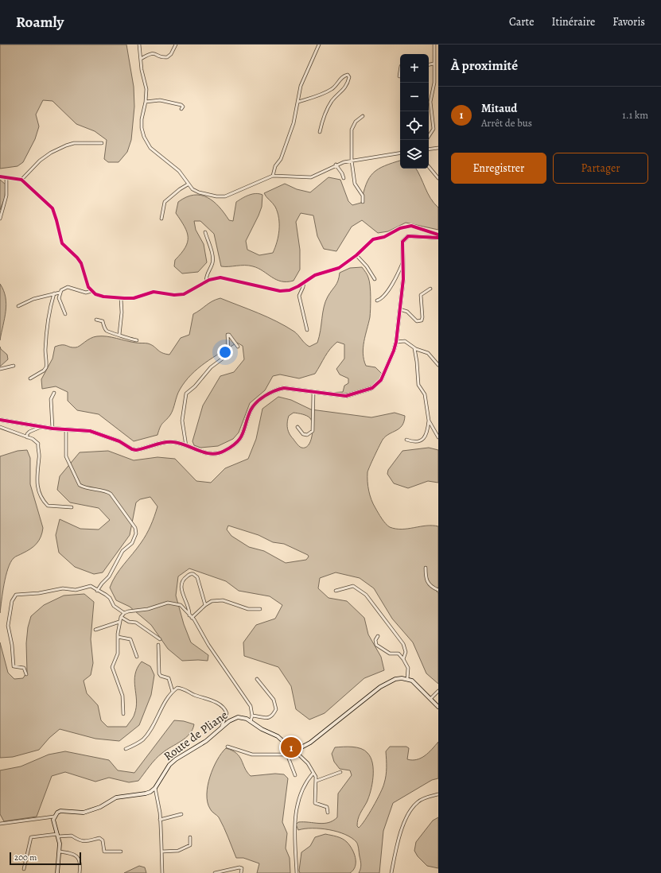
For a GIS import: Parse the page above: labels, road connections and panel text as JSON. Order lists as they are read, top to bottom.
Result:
{
  "streets": {
    "street": ["Route de Pliane"]
  },
  "scale_bar": "200 m",
  "page": {
    "header": "Roamly",
    "nav": ["Carte", "Itinéraire", "Favoris"],
    "heading": "À proximité",
    "map_buttons": ["+", "−"],
    "list": [
      {
        "mark": "1",
        "name": "Mitaud",
        "note": "Arrêt de bus",
        "value": "1.1 km"
      }
    ],
    "buttons": ["Enregistrer", "Partager"],
    "pins": "1",
    "scale": "200 m"
  }
}
